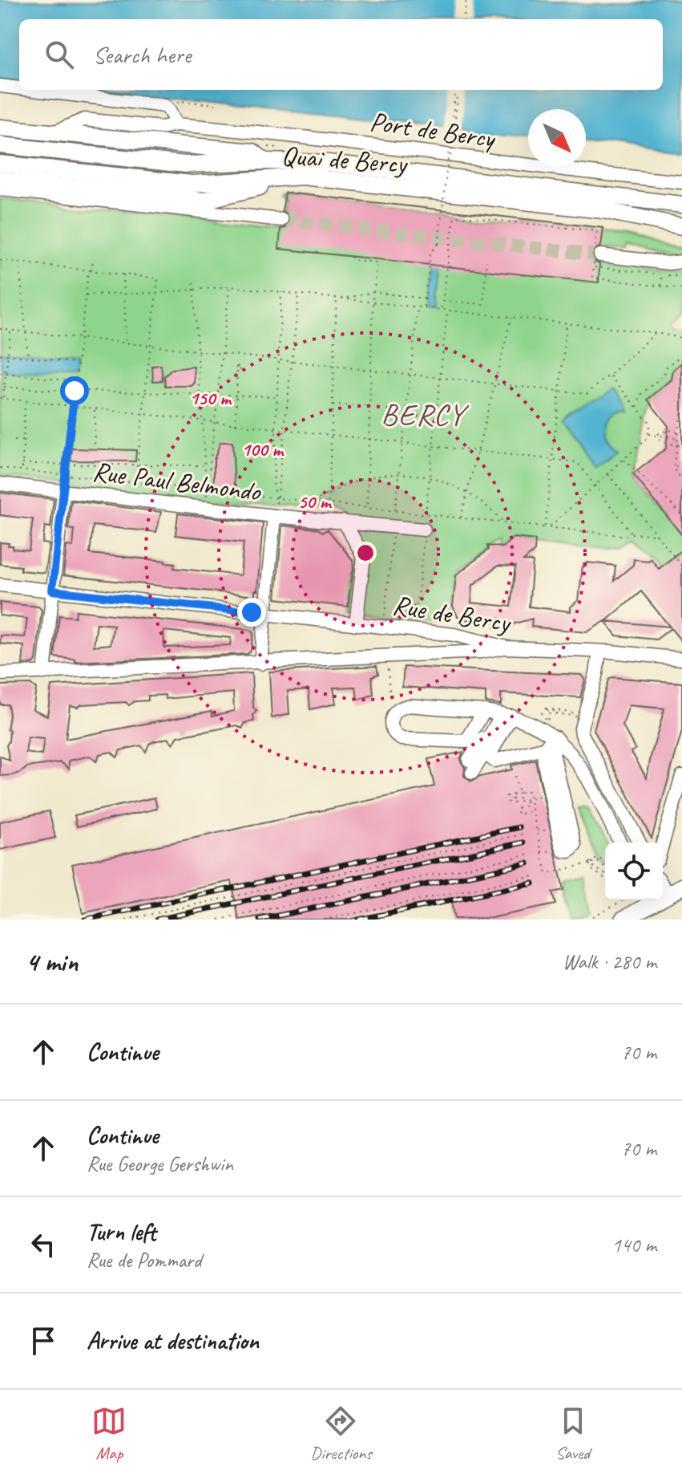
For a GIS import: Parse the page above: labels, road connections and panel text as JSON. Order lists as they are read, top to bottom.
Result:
{
  "streets": {
    "main road": ["Quai de Bercy"],
    "street": ["Port de Bercy", "Rue Paul Belmondo", "Rue de Bercy"]
  },
  "districts": ["BERCY"],
  "north": "bottom right",
  "page": {
    "search": "Search here",
    "heading": ["4 min", "Walk · 280 m"],
    "list": [
      ["Continue", "70 m"],
      ["Continue", "Rue George Gershwin", "70 m"],
      ["Turn left", "Rue de Pommard", "140 m"],
      "Arrive at destination"
    ],
    "nav": ["Map", "Directions", "Saved"]
  },
  "rings": ["150 m", "100 m", "50 m"]
}
